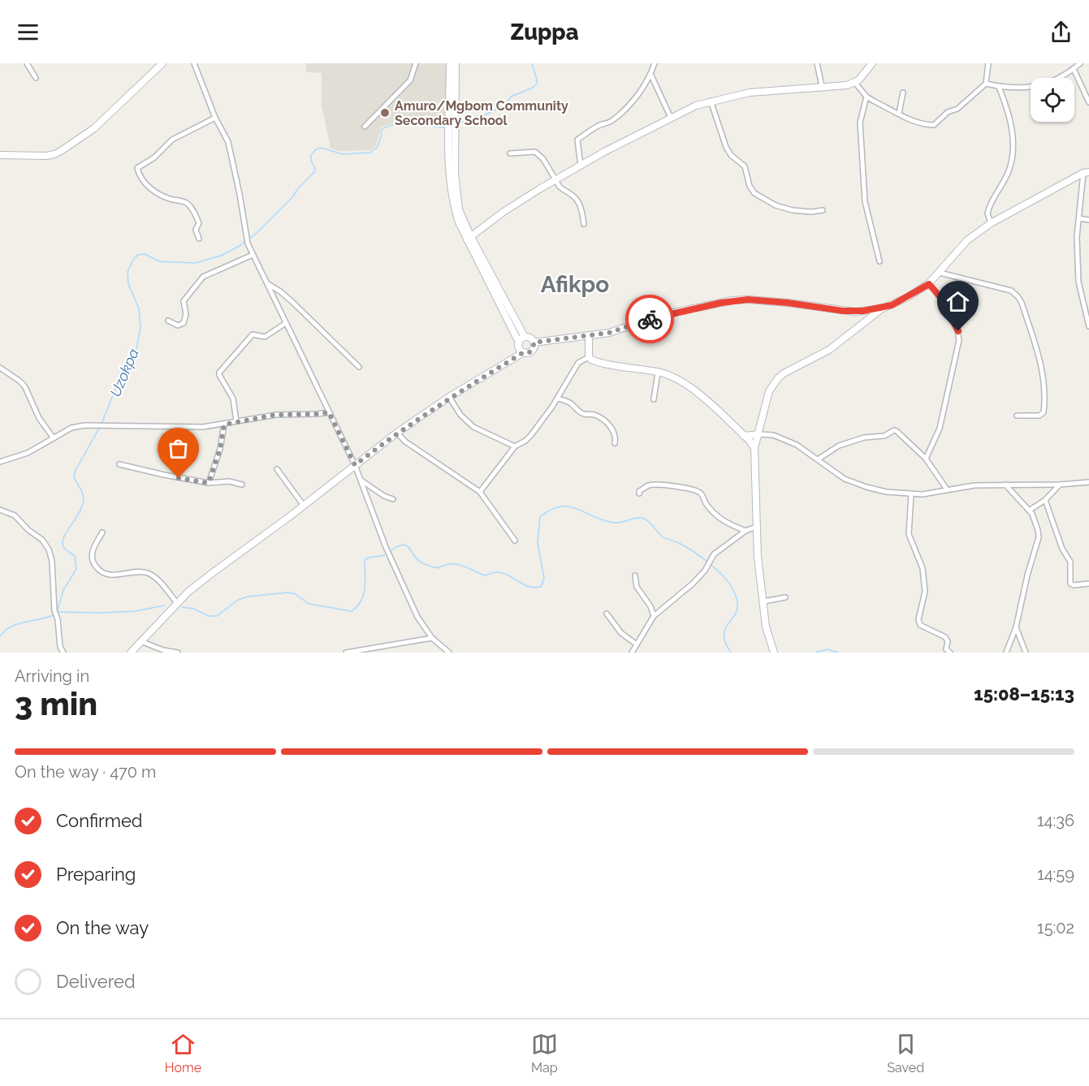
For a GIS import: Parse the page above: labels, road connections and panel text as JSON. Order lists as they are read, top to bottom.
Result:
{
  "districts": ["Afikpo"],
  "water": ["Uzokpa"],
  "places": ["Amuro/Mgbom Community Secondary School"],
  "page": {
    "header": "Zuppa",
    "heading": ["3 min", "Arriving in", "15:08–15:13"],
    "bar": "On the way · 470 m",
    "list": [
      ["Confirmed", "14:36"],
      ["Preparing", "14:59"],
      ["On the way", "15:02"],
      "Delivered"
    ],
    "tabs": ["Home", "Map", "Saved"]
  }
}
